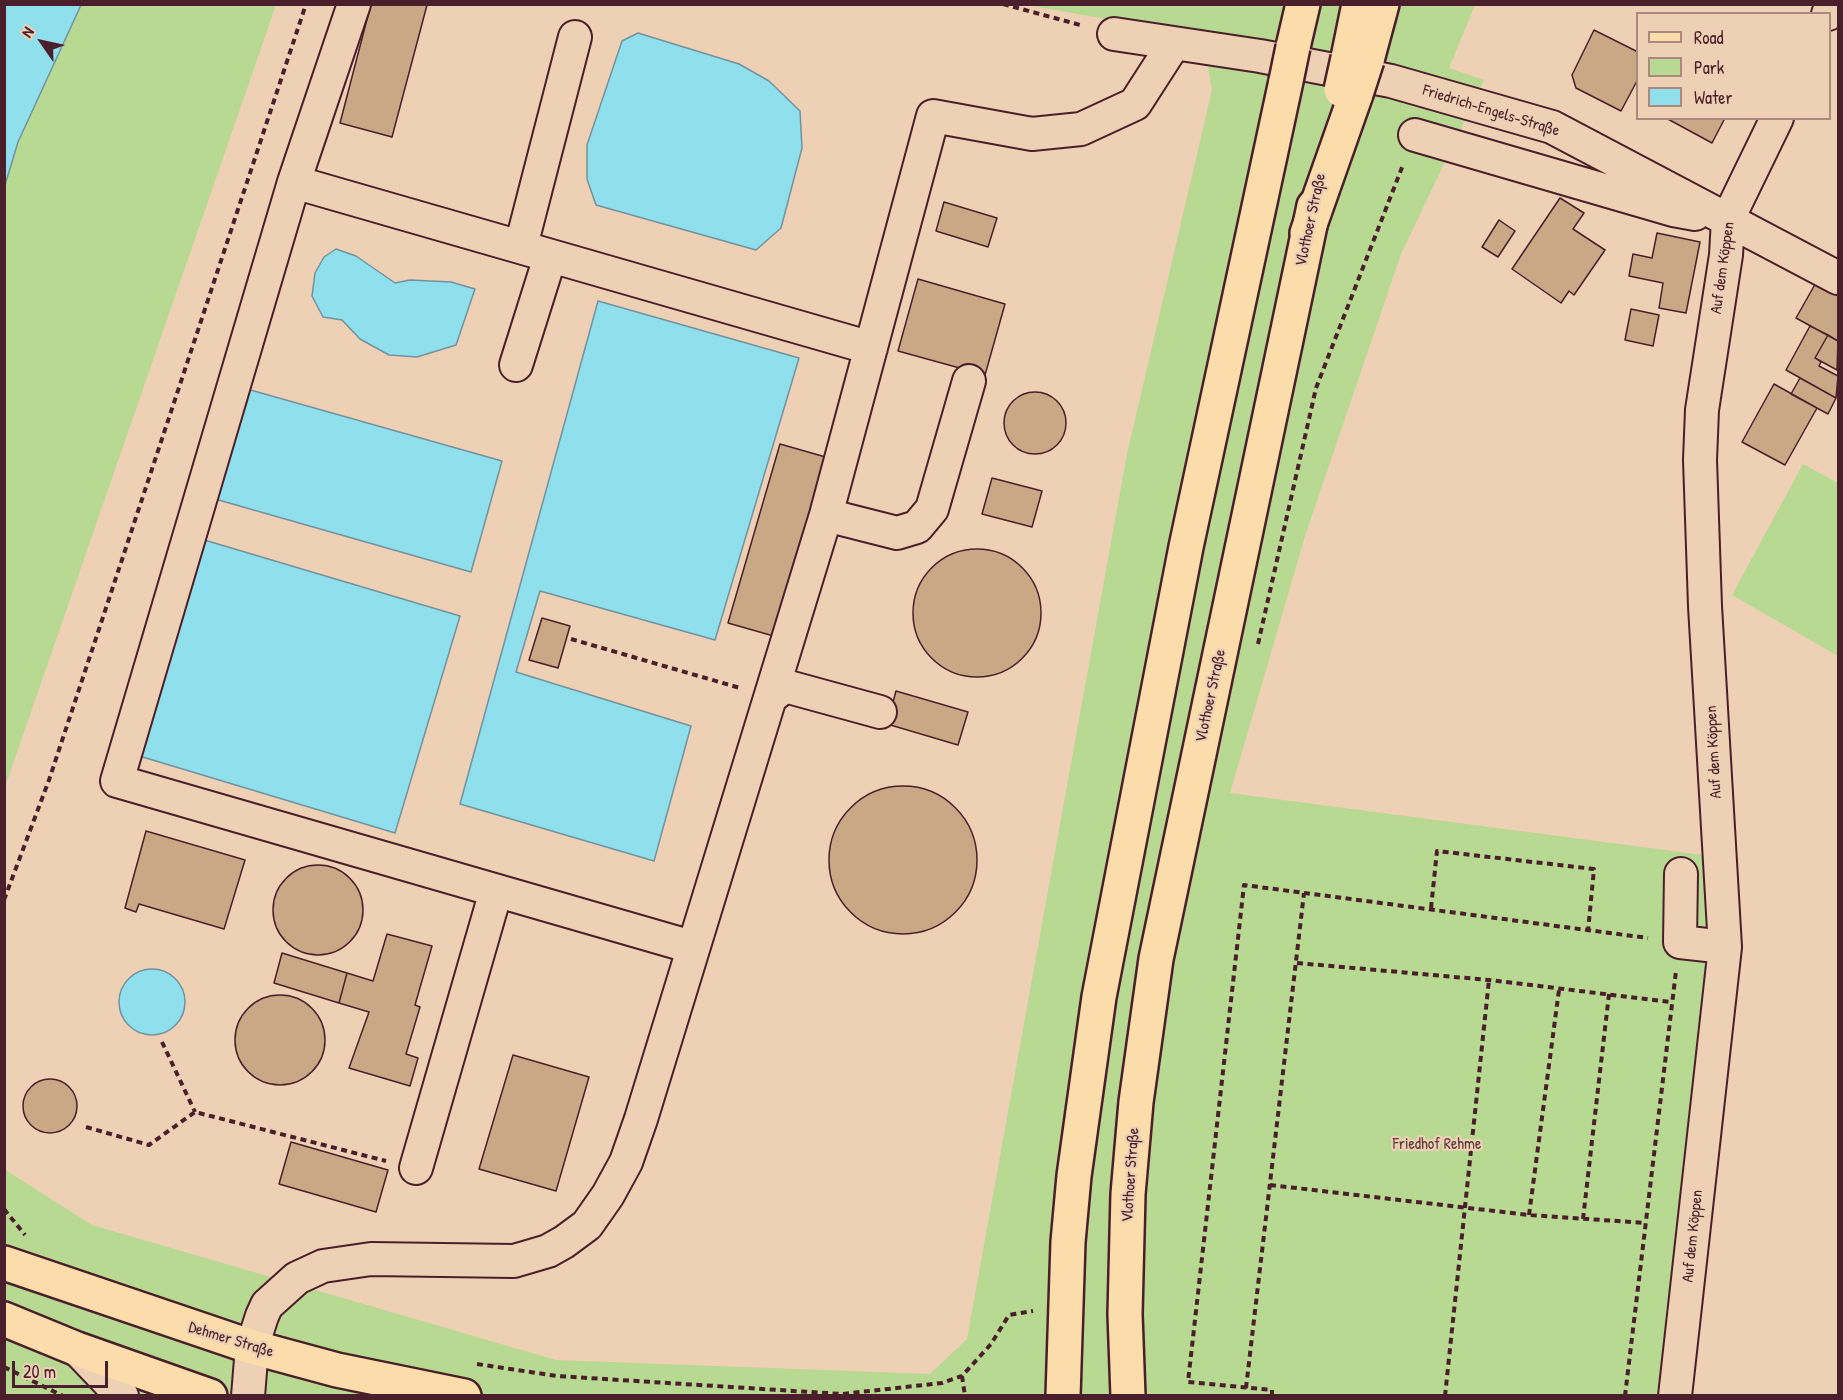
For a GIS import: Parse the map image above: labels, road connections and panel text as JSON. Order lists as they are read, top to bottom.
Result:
{
  "streets": {
    "main road": ["Vlothoer Straße", "Dehmer Straße"],
    "street": ["Friedrich-Engels-Straße", "Auf dem Köppen"]
  },
  "crossings": [
    ["Friedrich-Engels-Straße", "Auf dem Köppen"]
  ],
  "parks": ["Friedhof Rehme"],
  "legend": ["Road", "Park", "Water"],
  "scale_bar": "20 m",
  "north": "top left"
}
